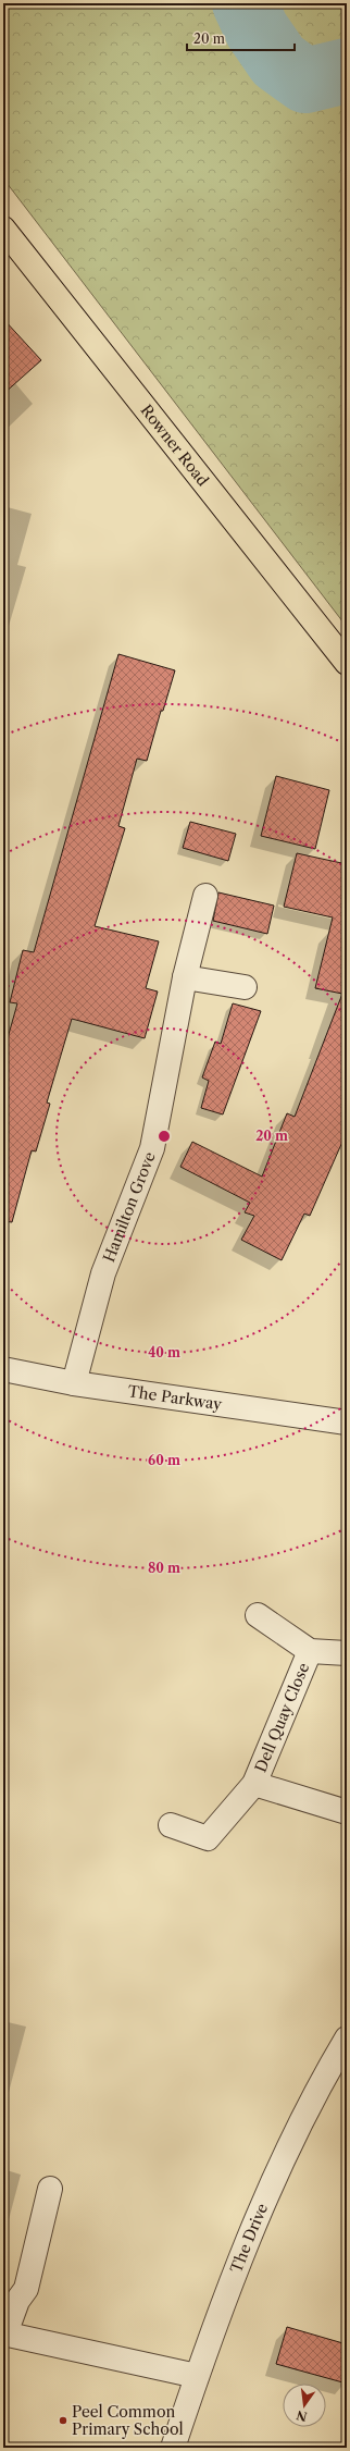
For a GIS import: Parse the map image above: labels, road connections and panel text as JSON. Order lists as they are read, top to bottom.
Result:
{
  "streets": {
    "main road": ["Rowner Road"],
    "street": [
      "Hamilton Grove",
      "The Parkway",
      "Dell Quay Close",
      "The Drive"
    ]
  },
  "crossings": [
    ["Hamilton Grove", "The Parkway"]
  ],
  "places": ["Peel Common Primary School"],
  "scale_bar": "20 m",
  "north": "bottom",
  "rings": [
    "20 m",
    "40 m",
    "60 m",
    "80 m"
  ]
}
